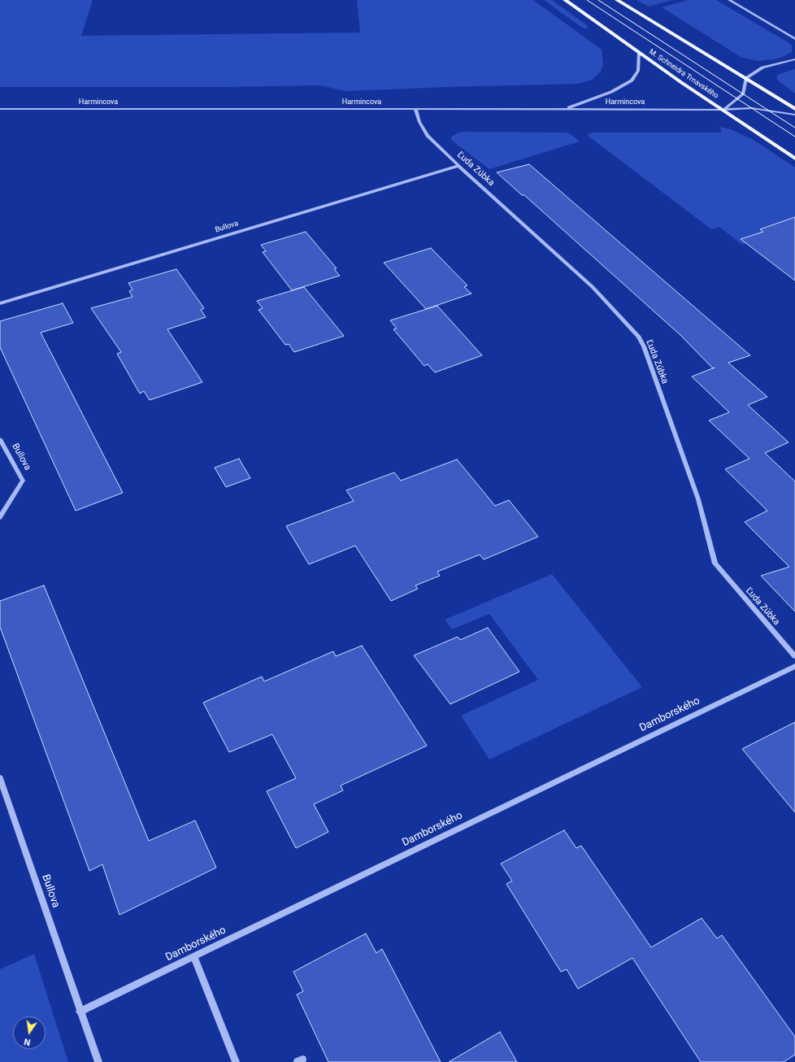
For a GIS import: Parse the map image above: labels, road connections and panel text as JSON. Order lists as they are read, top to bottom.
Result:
{
  "streets": {
    "main road": ["M. Schneidra Trnavského"],
    "street": [
      "Harmincova",
      "Ľuda Zúbka",
      "Bullova",
      "Damborského"
    ]
  },
  "crossings": [
    ["M. Schneidra Trnavského", "Harmincova"],
    ["Harmincova", "Ľuda Zúbka"],
    ["Ľuda Zúbka", "Bullova"],
    ["Bullova", "Damborského"]
  ],
  "north": "bottom"
}
